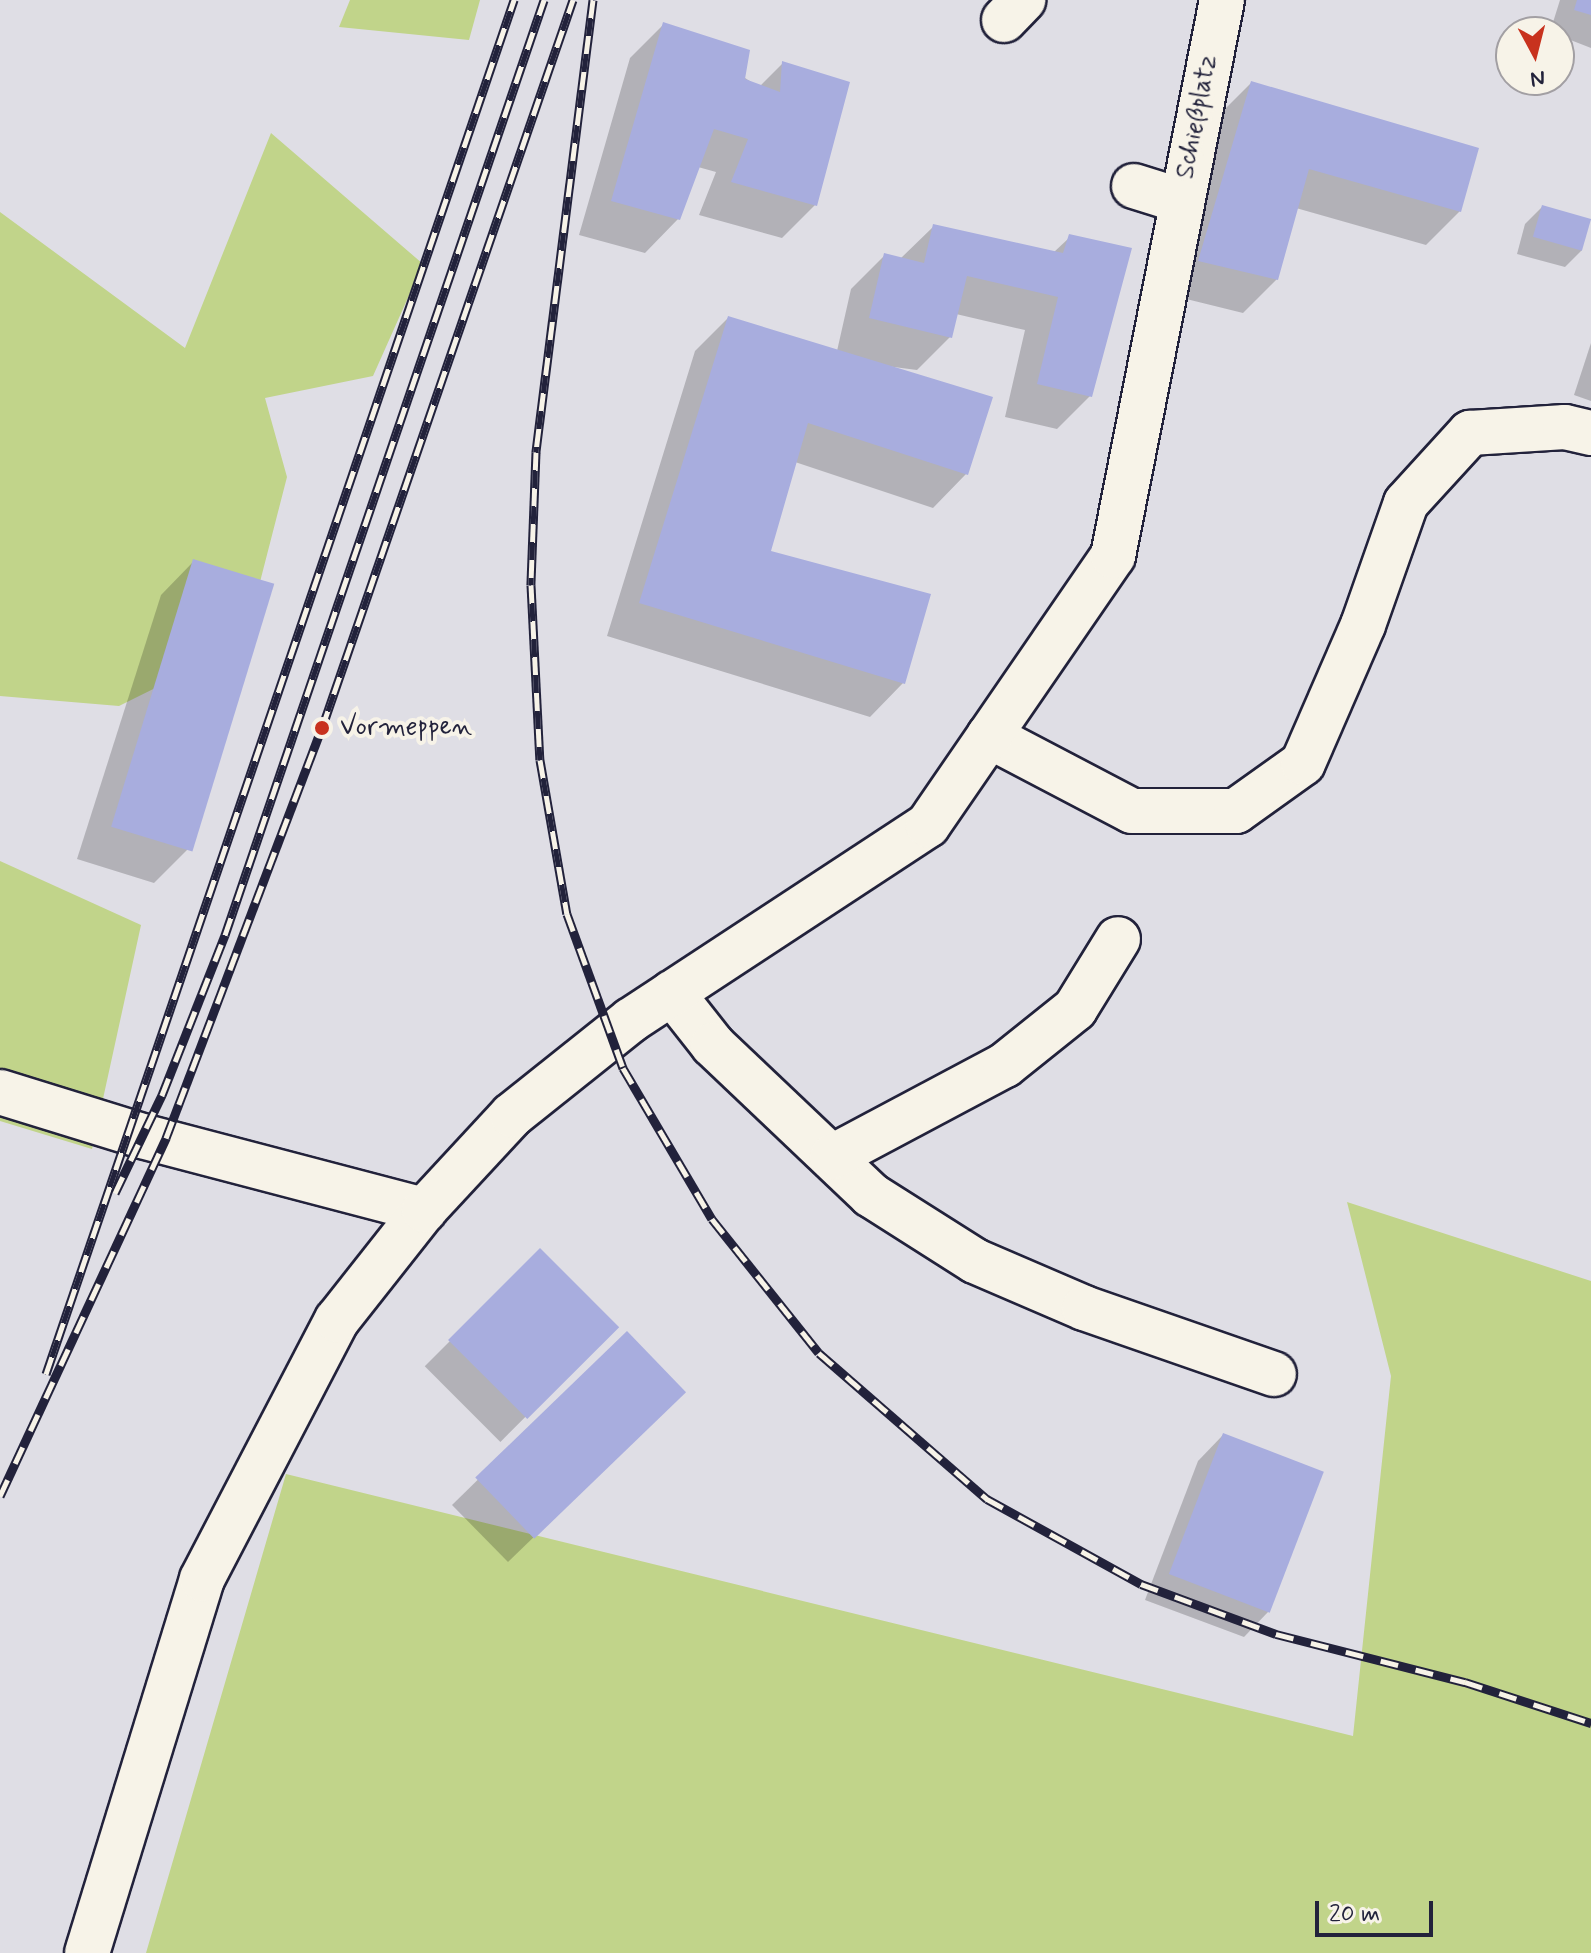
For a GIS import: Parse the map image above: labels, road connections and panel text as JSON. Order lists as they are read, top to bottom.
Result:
{
  "streets": {
    "street": ["Schießplatz"]
  },
  "places": ["Vormeppen"],
  "scale_bar": "20 m",
  "north": "bottom"
}
